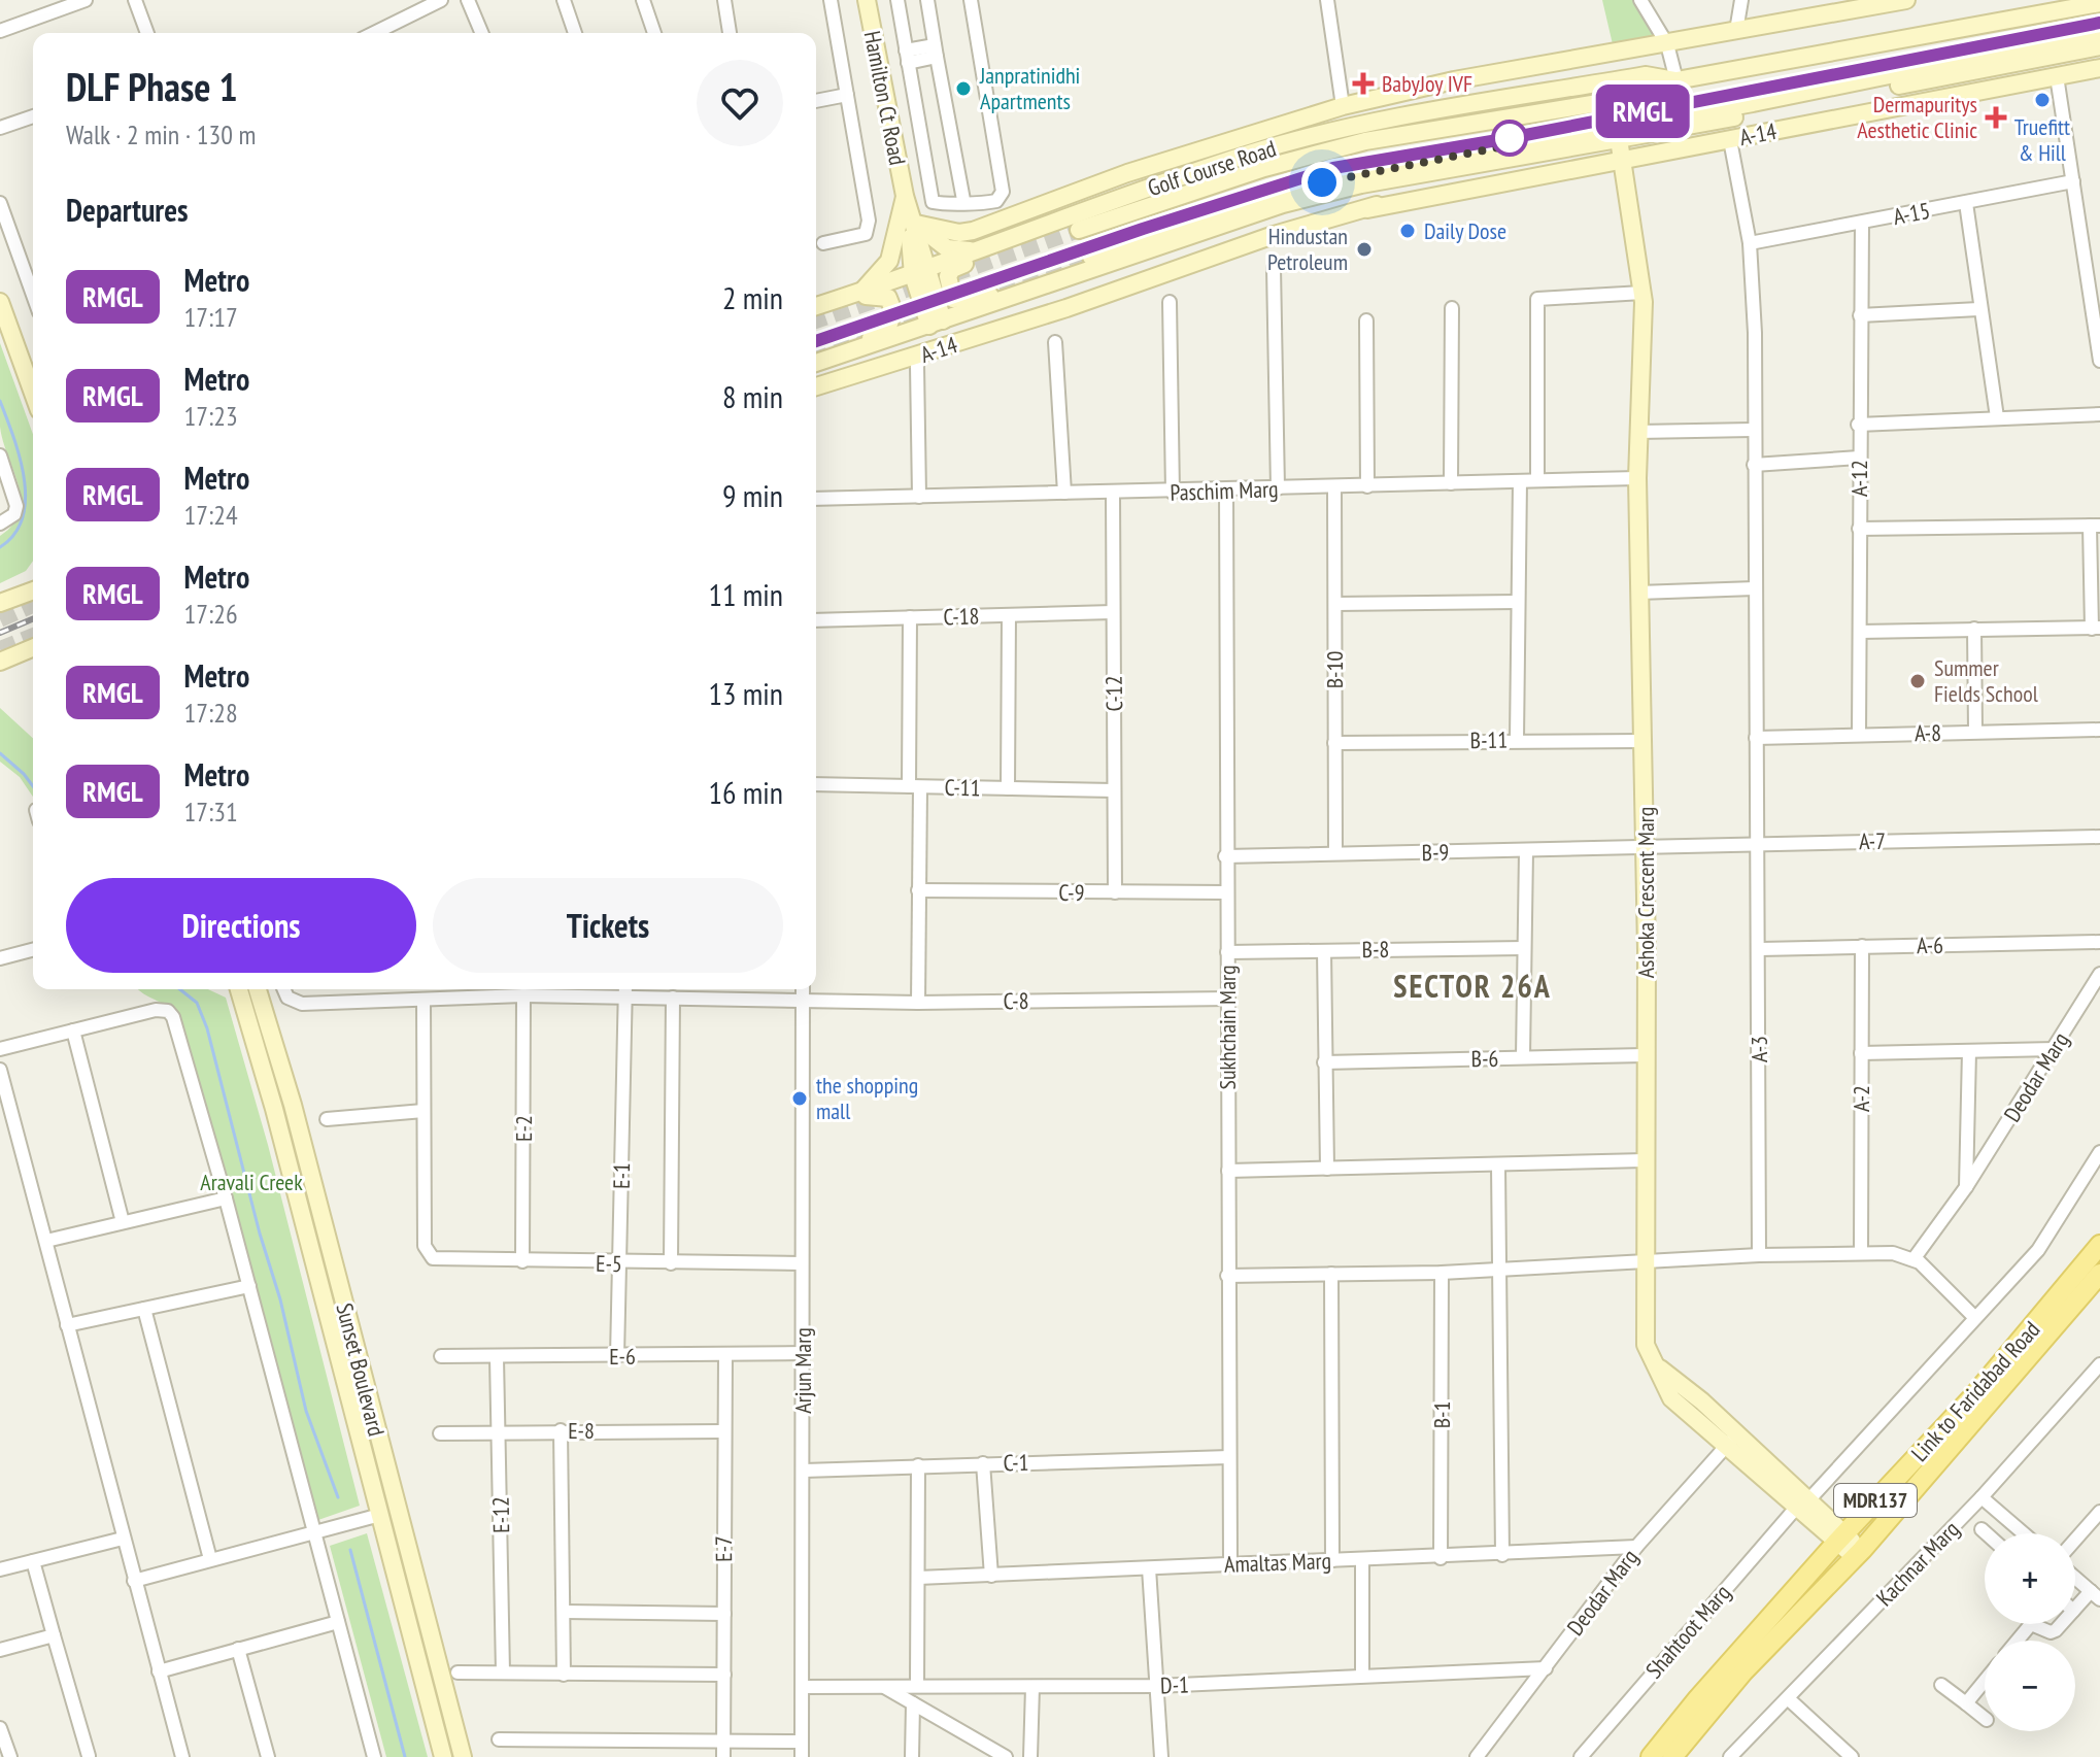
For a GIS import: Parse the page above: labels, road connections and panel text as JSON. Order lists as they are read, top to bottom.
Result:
{
  "streets": {
    "main road": ["Link to Faridabad Road", "MDR137"],
    "street": [
      "Hamilton Ct Road",
      "A-14",
      "Golf Course Road",
      "A-15",
      "A-12",
      "Paschim Marg",
      "C-18",
      "B-10",
      "C-12",
      "A-8",
      "B-11",
      "C-11",
      "A-7",
      "B-9",
      "C-9",
      "Ashoka Crescent Marg",
      "A-6",
      "B-8",
      "C-8",
      "Sukhchain Marg",
      "A-3",
      "B-6",
      "Deodar Marg",
      "A-2",
      "E-2",
      "E-1",
      "E-5",
      "E-6",
      "Sunset Boulevard",
      "Arjun Marg",
      "B-1",
      "E-8",
      "C-1",
      "E-12",
      "E-7",
      "Amaltas Marg",
      "Kachnar Marg",
      "Shahtoot Marg",
      "D-1"
    ]
  },
  "crossings": [
    ["Hamilton Ct Road", "Golf Course Road"],
    ["A-14", "Ashoka Crescent Marg"],
    ["A-14", "A-3"],
    ["A-15", "A-12"],
    ["A-15", "A-3"],
    ["A-12", "A-8"],
    ["Paschim Marg", "B-10"],
    ["Paschim Marg", "C-12"],
    ["Paschim Marg", "Ashoka Crescent Marg"],
    ["Paschim Marg", "Sukhchain Marg"],
    ["C-18", "C-12"],
    ["B-10", "B-11"],
    ["B-10", "B-9"],
    ["C-12", "C-11"],
    ["C-12", "C-9"],
    ["A-8", "A-3"],
    ["B-11", "Ashoka Crescent Marg"],
    ["A-7", "B-9"],
    ["A-7", "Ashoka Crescent Marg"],
    ["A-7", "A-3"],
    ["B-9", "Ashoka Crescent Marg"],
    ["B-9", "Sukhchain Marg"],
    ["C-9", "Sukhchain Marg"],
    ["Ashoka Crescent Marg", "B-6"],
    ["Ashoka Crescent Marg", "Deodar Marg"],
    ["Ashoka Crescent Marg", "Link to Faridabad Road"],
    ["Ashoka Crescent Marg", "Shahtoot Marg"],
    ["A-6", "A-3"],
    ["A-6", "A-2"],
    ["B-8", "Sukhchain Marg"],
    ["C-8", "Sukhchain Marg"],
    ["C-8", "E-2"],
    ["C-8", "E-1"],
    ["C-8", "Arjun Marg"],
    ["Sukhchain Marg", "C-1"],
    ["Sukhchain Marg", "Amaltas Marg"],
    ["Deodar Marg", "Amaltas Marg"],
    ["Deodar Marg", "D-1"],
    ["E-2", "E-5"],
    ["E-1", "E-5"],
    ["E-1", "E-6"],
    ["E-5", "Arjun Marg"],
    ["E-6", "Arjun Marg"],
    ["E-6", "E-12"],
    ["E-6", "E-7"],
    ["Arjun Marg", "C-1"],
    ["Arjun Marg", "D-1"],
    ["B-1", "Amaltas Marg"],
    ["E-8", "E-12"],
    ["E-8", "E-7"]
  ],
  "districts": ["SECTOR 26A"],
  "parks": ["Aravali Creek"],
  "places": {
    "health": ["BabyJoy IVF", "Dermapuritys Aesthetic Clinic"],
    "other": [
      "Janpratinidhi Apartments",
      "Truefitt & Hill",
      "Daily Dose",
      "Hindustan Petroleum",
      "Summer Fields School",
      "the shopping mall"
    ]
  },
  "lines": ["metro line RMGL"],
  "page": {
    "on_map": "RMGL",
    "heading": [
      ["DLF Phase 1", "Walk · 2 min · 130 m"],
      "Departures"
    ],
    "list": [
      {
        "mark": "RMGL",
        "name": "Metro",
        "note": "17:17",
        "value": "2 min"
      },
      {
        "mark": "RMGL",
        "name": "Metro",
        "note": "17:23",
        "value": "8 min"
      },
      {
        "mark": "RMGL",
        "name": "Metro",
        "note": "17:24",
        "value": "9 min"
      },
      {
        "mark": "RMGL",
        "name": "Metro",
        "note": "17:26",
        "value": "11 min"
      },
      {
        "mark": "RMGL",
        "name": "Metro",
        "note": "17:28",
        "value": "13 min"
      },
      {
        "mark": "RMGL",
        "name": "Metro",
        "note": "17:31",
        "value": "16 min"
      }
    ],
    "buttons": ["Directions", "Tickets"],
    "map_buttons": ["+", "−"]
  }
}
